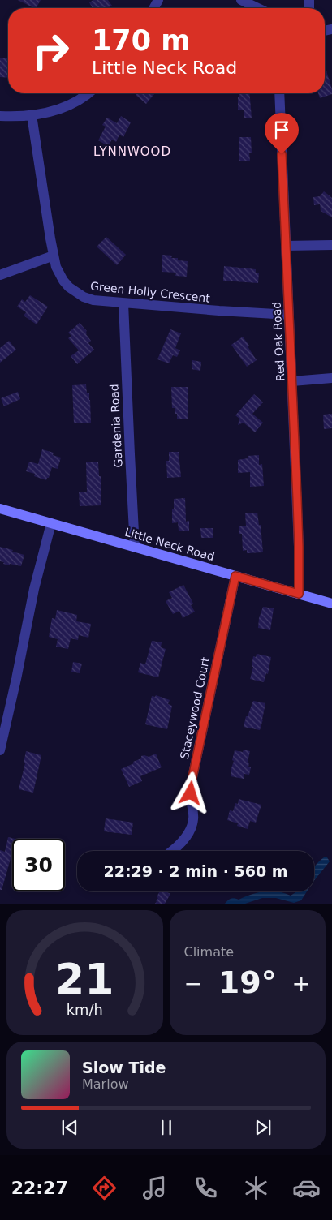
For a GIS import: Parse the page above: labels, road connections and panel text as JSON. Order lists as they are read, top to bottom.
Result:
{
  "streets": {
    "street": [
      "Green Holly Crescent",
      "Red Oak Road",
      "Gardenia Road",
      "Little Neck Road",
      "Staceywood Court"
    ]
  },
  "crossings": [
    ["Green Holly Crescent", "Red Oak Road"],
    ["Green Holly Crescent", "Gardenia Road"],
    ["Red Oak Road", "Little Neck Road"],
    ["Gardenia Road", "Little Neck Road"],
    ["Little Neck Road", "Staceywood Court"]
  ],
  "districts": ["LYNNWOOD"],
  "page": {
    "turn": ["170 m", "Little Neck Road"],
    "limit": "30",
    "trip": "22:29 · 2 min · 560 m",
    "tile": "Climate",
    "heat": ["−", "19°", "+"],
    "song": ["Slow Tide", "Marlow"],
    "tabs": "22:27",
    "gauge": ["21", "km/h"]
  }
}
